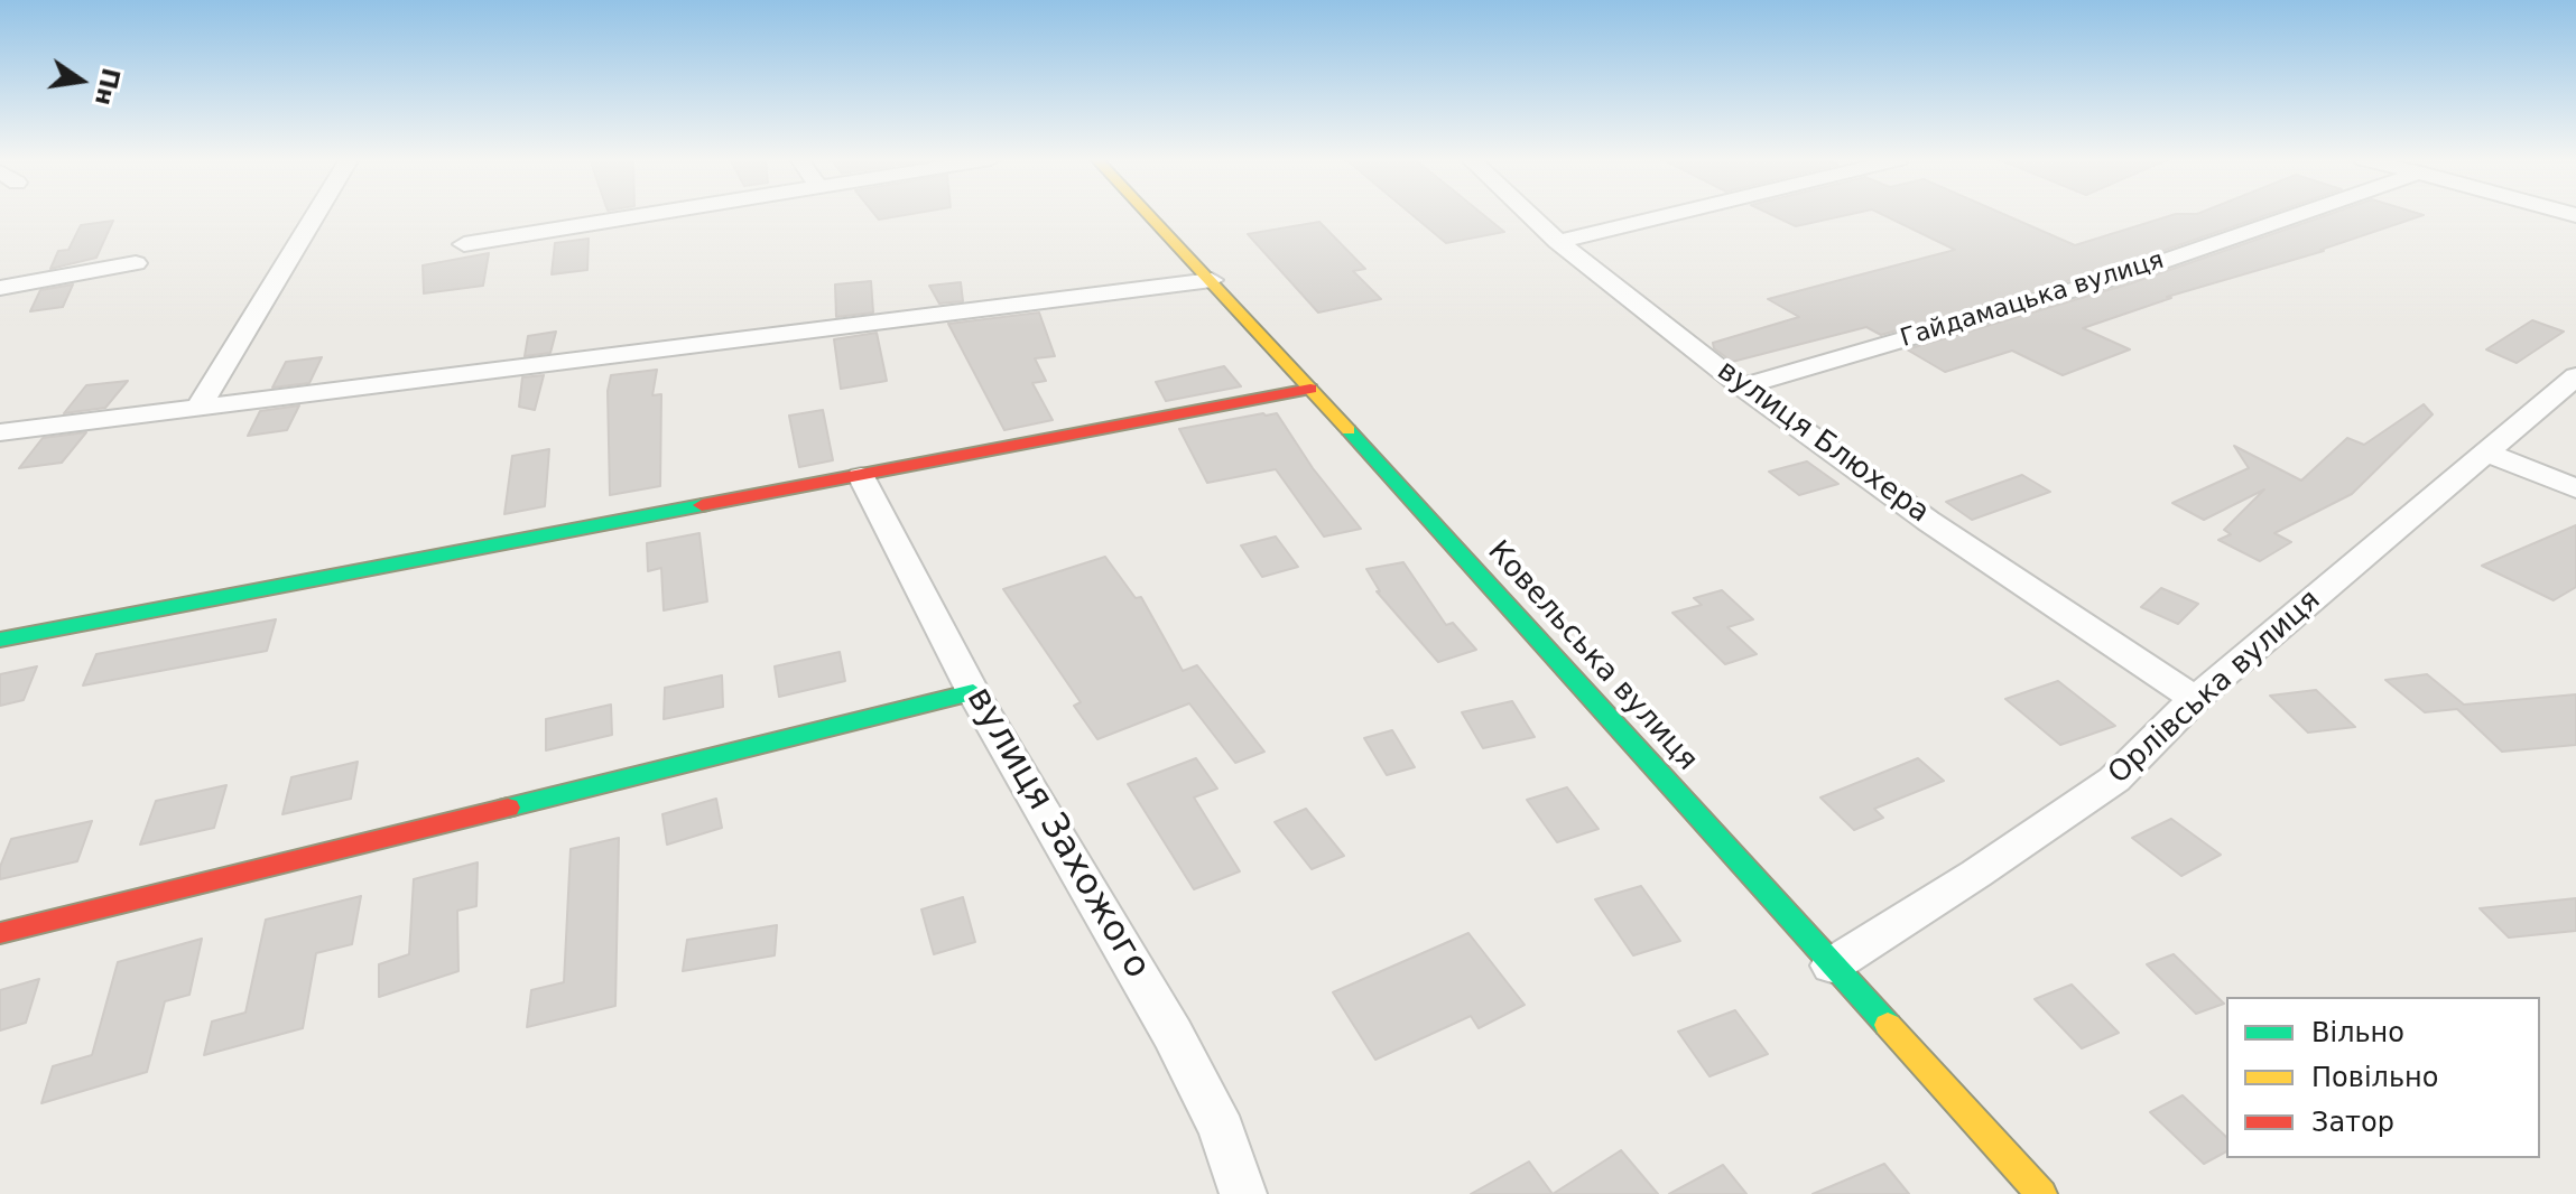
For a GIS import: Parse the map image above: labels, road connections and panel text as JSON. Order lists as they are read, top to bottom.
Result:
{
  "streets": {
    "street": [
      "Гайдамацька вулиця",
      "вулиця Блюхера",
      "Ковельська вулиця",
      "Орлівська вулиця",
      "вулиця Захожого"
    ]
  },
  "crossings": [
    ["Гайдамацька вулиця", "вулиця Блюхера"],
    ["вулиця Блюхера", "Орлівська вулиця"],
    ["Ковельська вулиця", "Орлівська вулиця"]
  ],
  "legend": ["Вільно", "Повільно", "Затор"],
  "north": "right"
}
